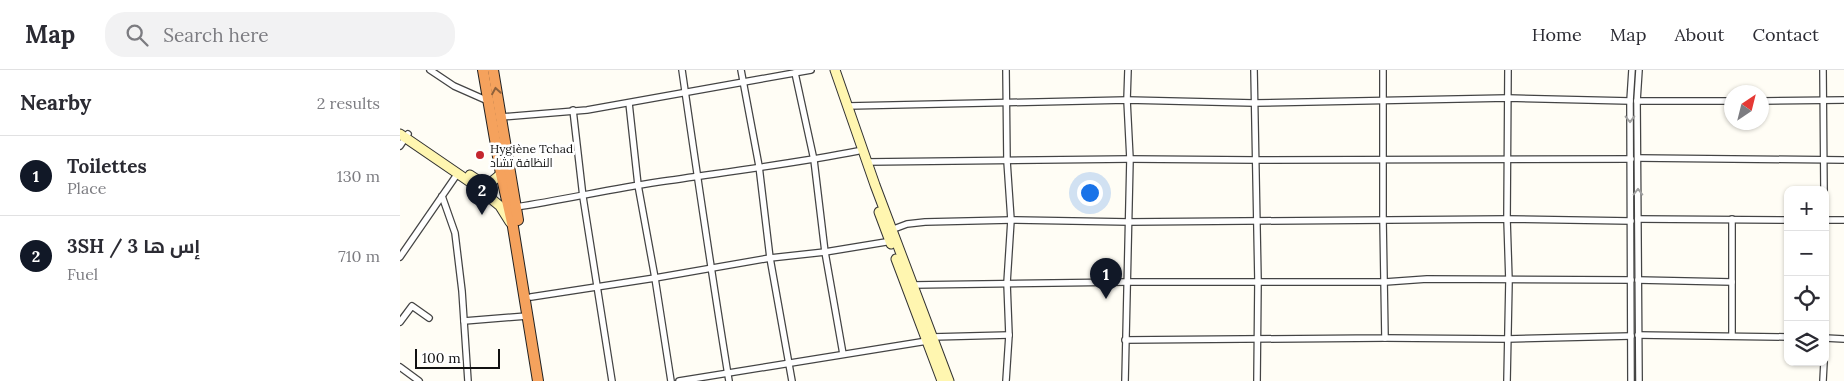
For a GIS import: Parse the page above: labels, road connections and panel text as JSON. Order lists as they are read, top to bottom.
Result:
{
  "places": ["Hygiène Tchad النظافة تشاد"],
  "scale_bar": "100 m",
  "north": "top right",
  "page": {
    "header": "Map",
    "search": "Search here",
    "nav": [
      "Home",
      "Map",
      "About",
      "Contact"
    ],
    "heading": ["Nearby", "2 results"],
    "list": [
      {
        "mark": "1",
        "name": "Toilettes",
        "note": "Place",
        "value": "130 m"
      },
      {
        "mark": "2",
        "name": "3SH / 3 إس ها",
        "note": "Fuel",
        "value": "710 m"
      }
    ],
    "pins": ["2", "1"],
    "map_buttons": ["+", "−"],
    "scale": "100 m"
  }
}
